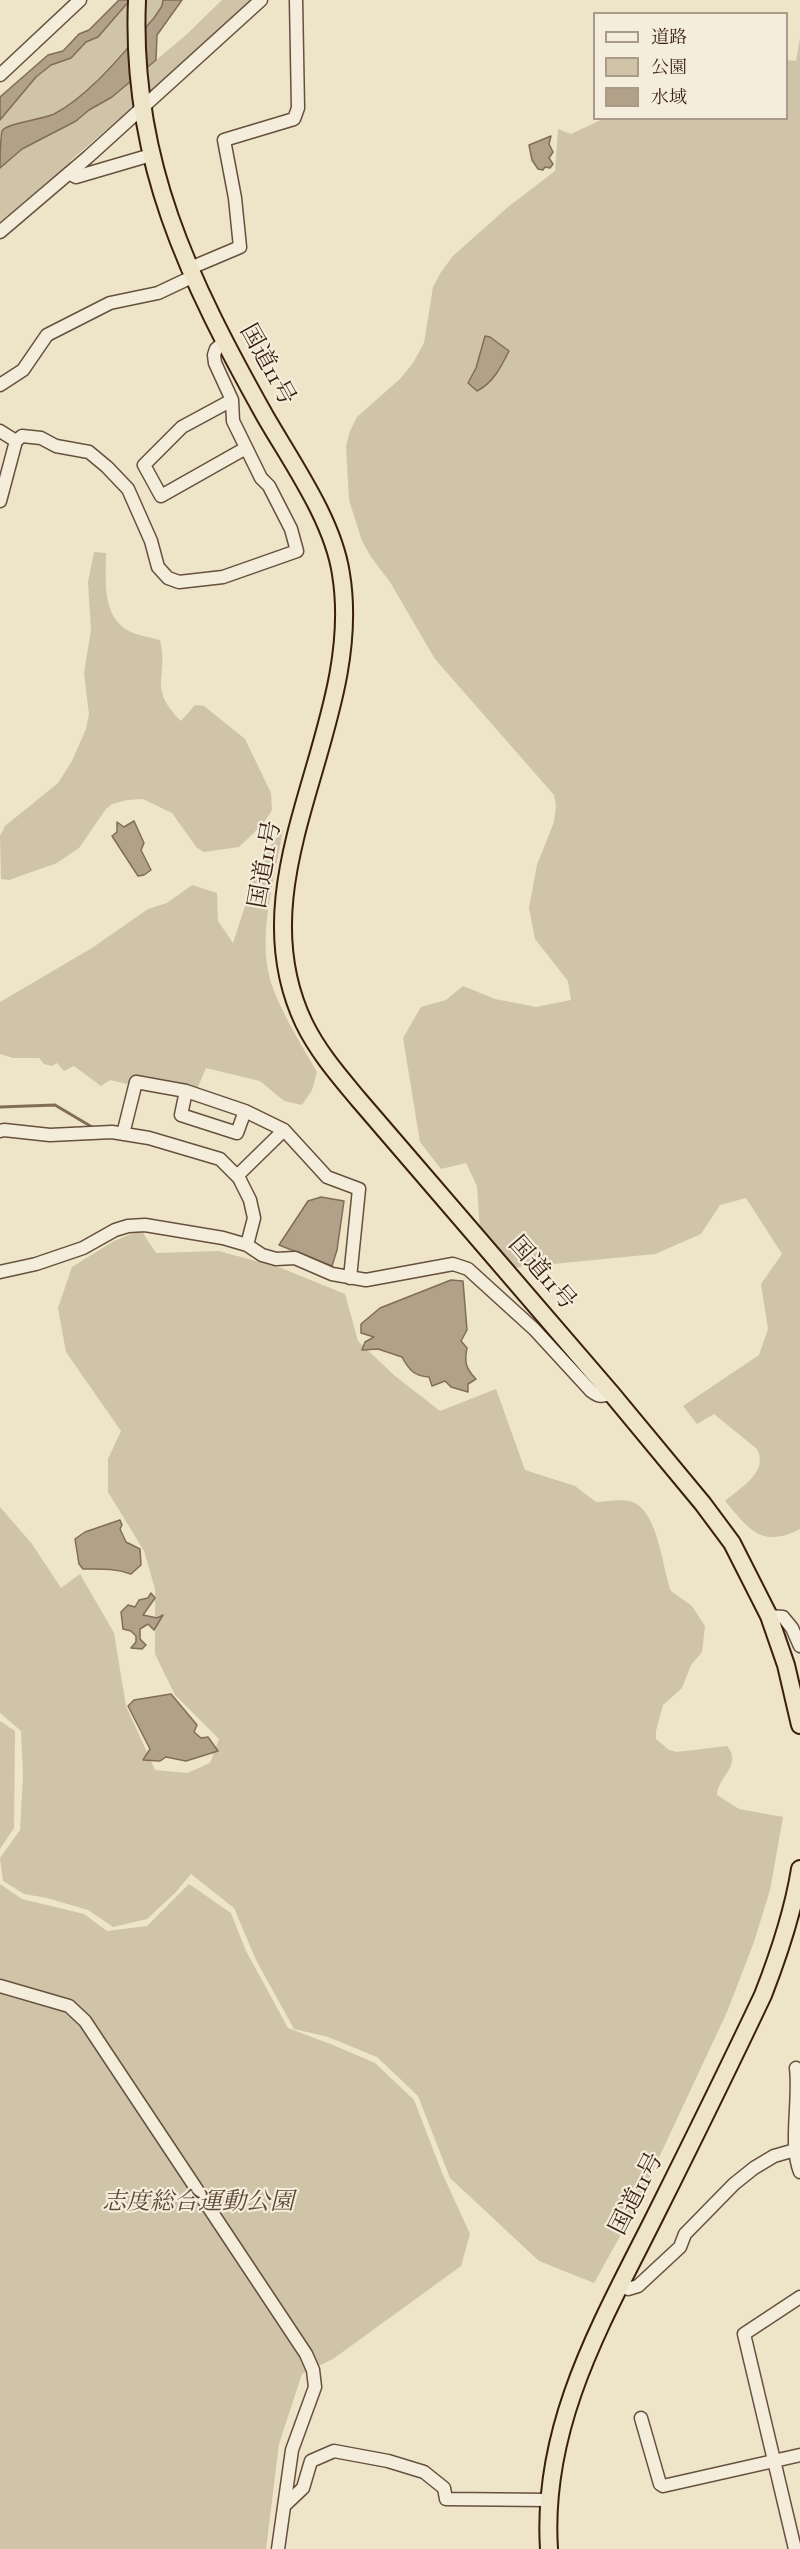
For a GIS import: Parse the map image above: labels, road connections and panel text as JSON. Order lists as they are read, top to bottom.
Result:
{
  "streets": {
    "highway": ["国道11号"]
  },
  "parks": ["志度総合運動公園"],
  "legend": ["道路", "公園", "水域"]
}
